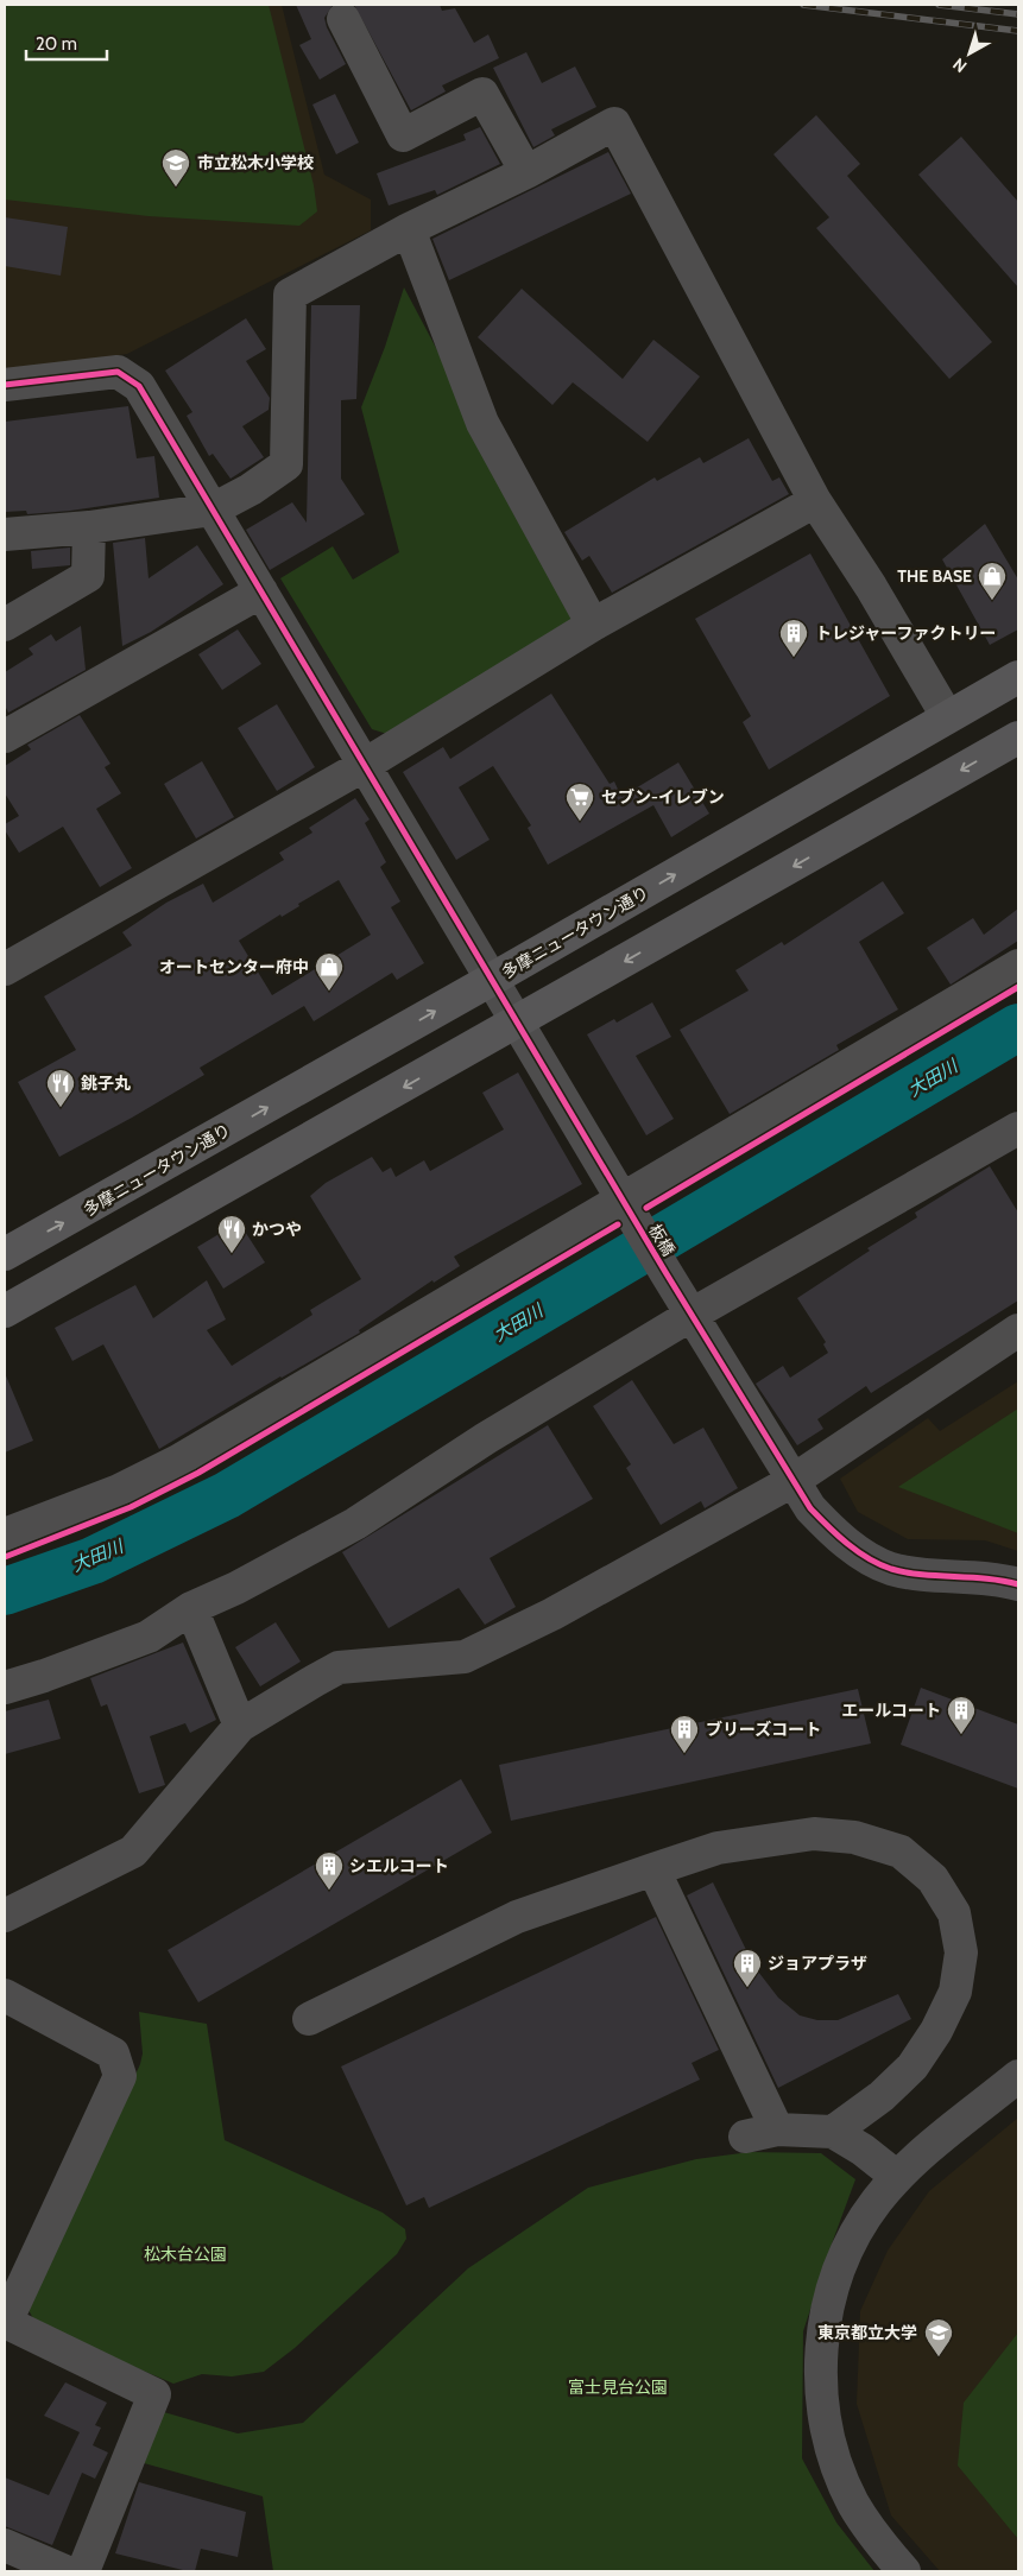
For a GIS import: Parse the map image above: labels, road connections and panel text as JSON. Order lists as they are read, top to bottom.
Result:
{
  "streets": {
    "main road": ["多摩ニュータウン通り"],
    "street": ["板橋"]
  },
  "crossings": [
    ["多摩ニュータウン通り", "板橋"]
  ],
  "water": ["大田川"],
  "parks": ["松木台公園", "富士見台公園"],
  "places": {
    "school or university": ["市立松木小学校", "東京都立大学"],
    "shop": ["THE BASE", "オートセンター府中"],
    "building": [
      "トレジャーファクトリー",
      "エールコート",
      "ブリーズコート",
      "シエルコート",
      "ジョアプラザ"
    ],
    "supermarket": ["セブン-イレブン"],
    "restaurant": ["銚子丸", "かつや"]
  },
  "scale_bar": "20 m",
  "north": "bottom left"
}
